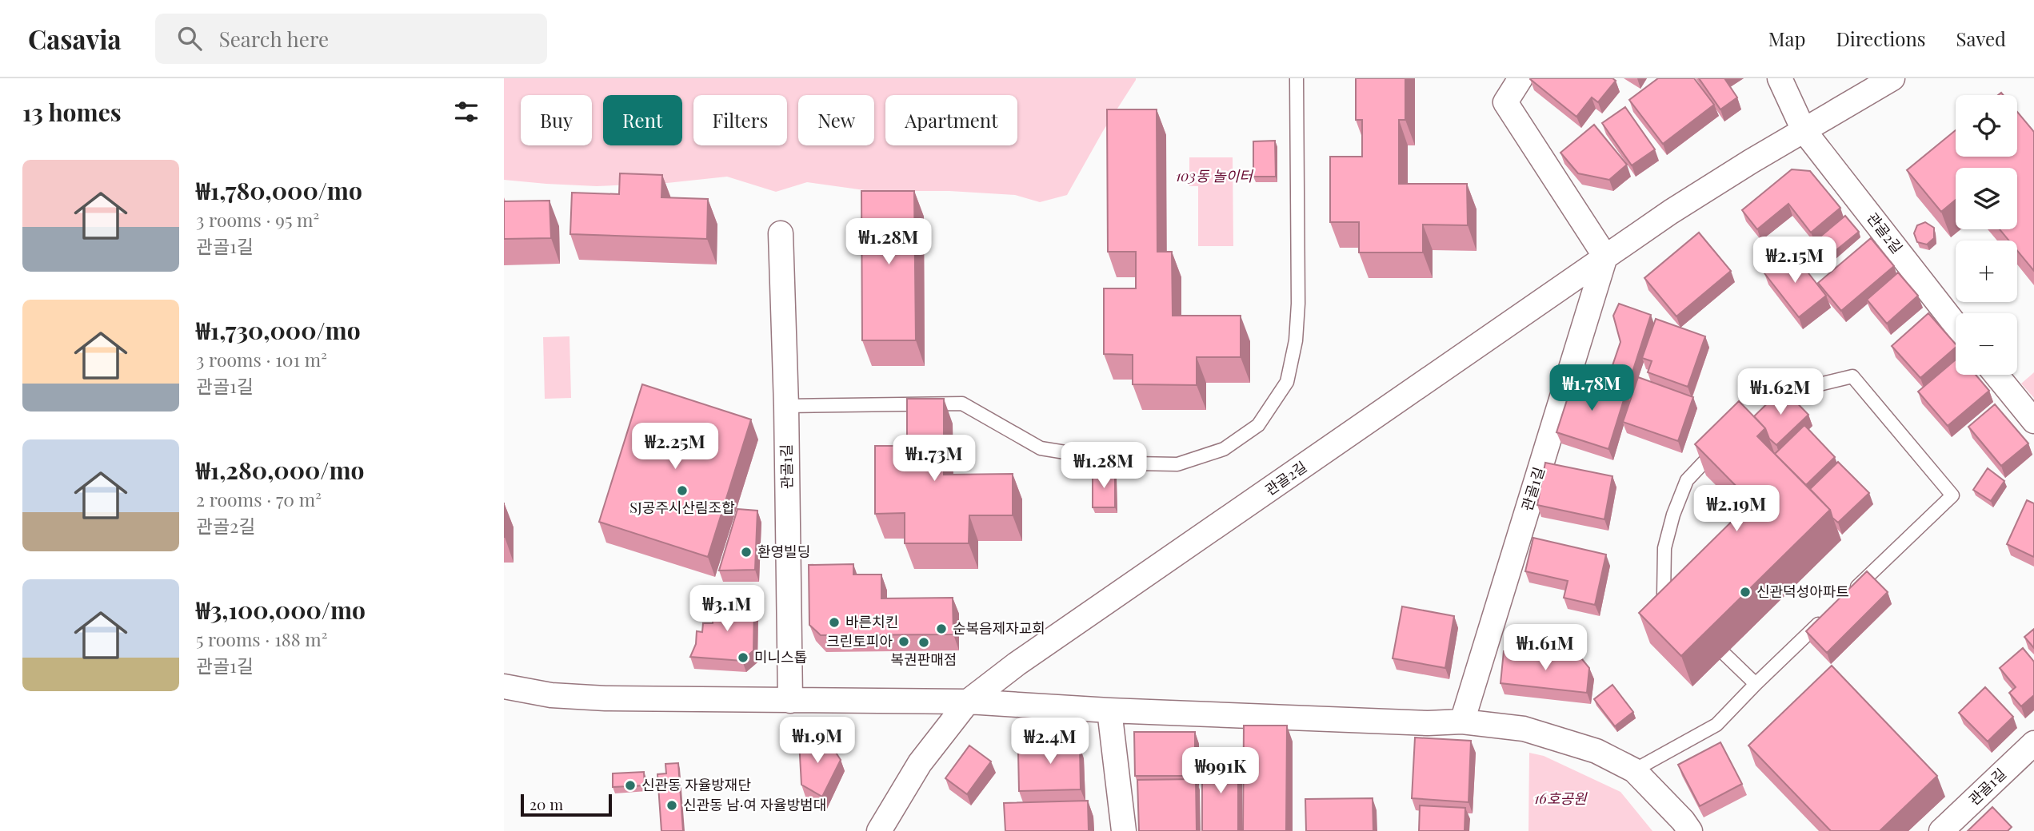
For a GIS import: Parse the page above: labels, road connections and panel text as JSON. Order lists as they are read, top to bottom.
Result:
{
  "streets": {
    "street": ["관골2길", "관골1길"]
  },
  "crossings": [
    ["관골2길", "관골1길"]
  ],
  "parks": ["103동 놀이터", "16호공원"],
  "places": [
    "SJ공주시산림조합",
    "환영빌딩",
    "신관덕성아파트",
    "바른치킨",
    "순복음제자교회",
    "크린토피아",
    "복권판매점",
    "미니스톱",
    "신관동 자율방재단",
    "신관동 남·여 자율방범대"
  ],
  "scale_bar": "20 m",
  "page": {
    "header": "Casavia",
    "search": "Search here",
    "nav": ["Map", "Directions", "Saved"],
    "heading": "13 homes",
    "map_buttons": ["+", "−"],
    "chip": [
      "Buy",
      "Rent",
      "Filters",
      "New",
      "Apartment"
    ],
    "list": [
      {
        "name": "₩1,780,000/mo",
        "note": "3 rooms · 95 m² · 관골1길"
      },
      {
        "name": "₩1,730,000/mo",
        "note": "3 rooms · 101 m² · 관골1길"
      },
      {
        "name": "₩1,280,000/mo",
        "note": "2 rooms · 70 m² · 관골2길"
      },
      {
        "name": "₩3,100,000/mo",
        "note": "5 rooms · 188 m² · 관골1길"
      }
    ],
    "price": [
      "₩1.28M",
      "₩2.15M",
      "₩1.78M",
      "₩1.62M",
      "₩2.25M",
      "₩1.73M",
      "₩1.28M",
      "₩2.19M",
      "₩3.1M",
      "₩1.61M",
      "₩1.9M",
      "₩2.4M",
      "₩991K"
    ],
    "scale": "20 m"
  }
}
